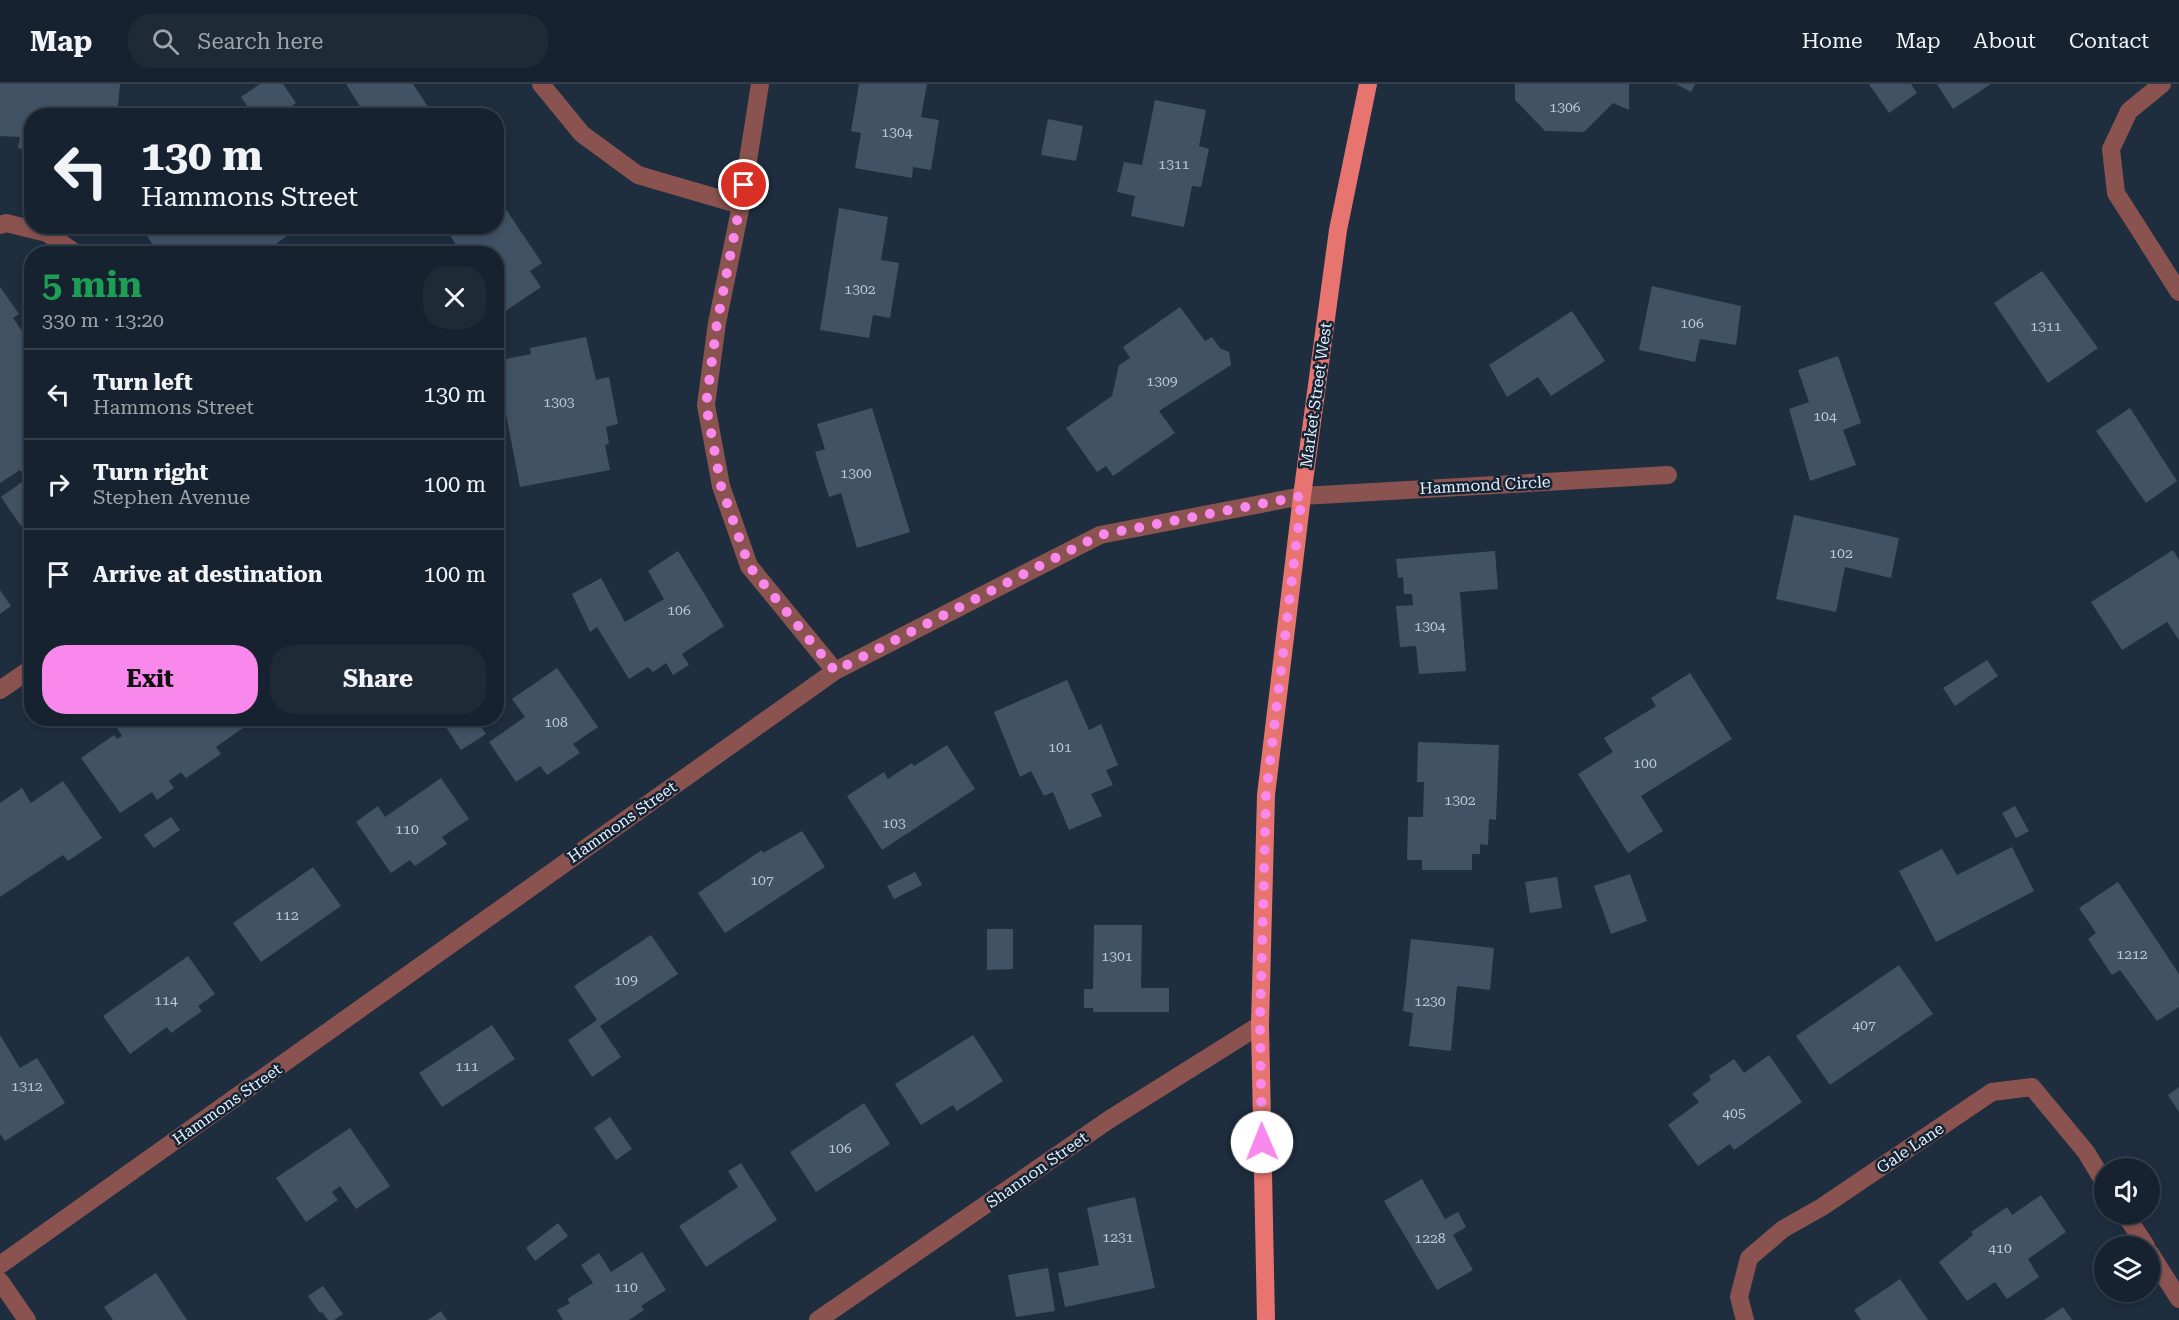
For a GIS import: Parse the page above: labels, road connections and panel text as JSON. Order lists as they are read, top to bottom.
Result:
{
  "streets": {
    "main road": ["Market Street West"],
    "street": [
      "Hammond Circle",
      "Hammons Street",
      "Gale Lane",
      "Shannon Street"
    ]
  },
  "crossings": [
    ["Market Street West", "Hammond Circle"],
    ["Market Street West", "Hammons Street"],
    ["Market Street West", "Shannon Street"],
    ["Hammond Circle", "Hammons Street"]
  ],
  "house_numbers": [
    "1306",
    "1304",
    "1311",
    "1302",
    "106",
    "1311",
    "1309",
    "1303",
    "104",
    "1300",
    "102",
    "106",
    "1304",
    "108",
    "101",
    "100",
    "1302",
    "103",
    "110",
    "107",
    "112",
    "1212",
    "1301",
    "109",
    "114",
    "1230",
    "407",
    "111",
    "1312",
    "405",
    "106",
    "1231",
    "1228",
    "410",
    "110"
  ],
  "page": {
    "header": "Map",
    "search": "Search here",
    "nav": [
      "Home",
      "Map",
      "About",
      "Contact"
    ],
    "turn": ["130 m", "Hammons Street"],
    "heading": ["5 min", "330 m · 13:20"],
    "list": [
      {
        "name": "Turn left",
        "note": "Hammons Street",
        "value": "130 m"
      },
      {
        "name": "Turn right",
        "note": "Stephen Avenue",
        "value": "100 m"
      },
      {
        "name": "Arrive at destination",
        "value": "100 m"
      }
    ],
    "buttons": ["Exit", "Share"]
  }
}
